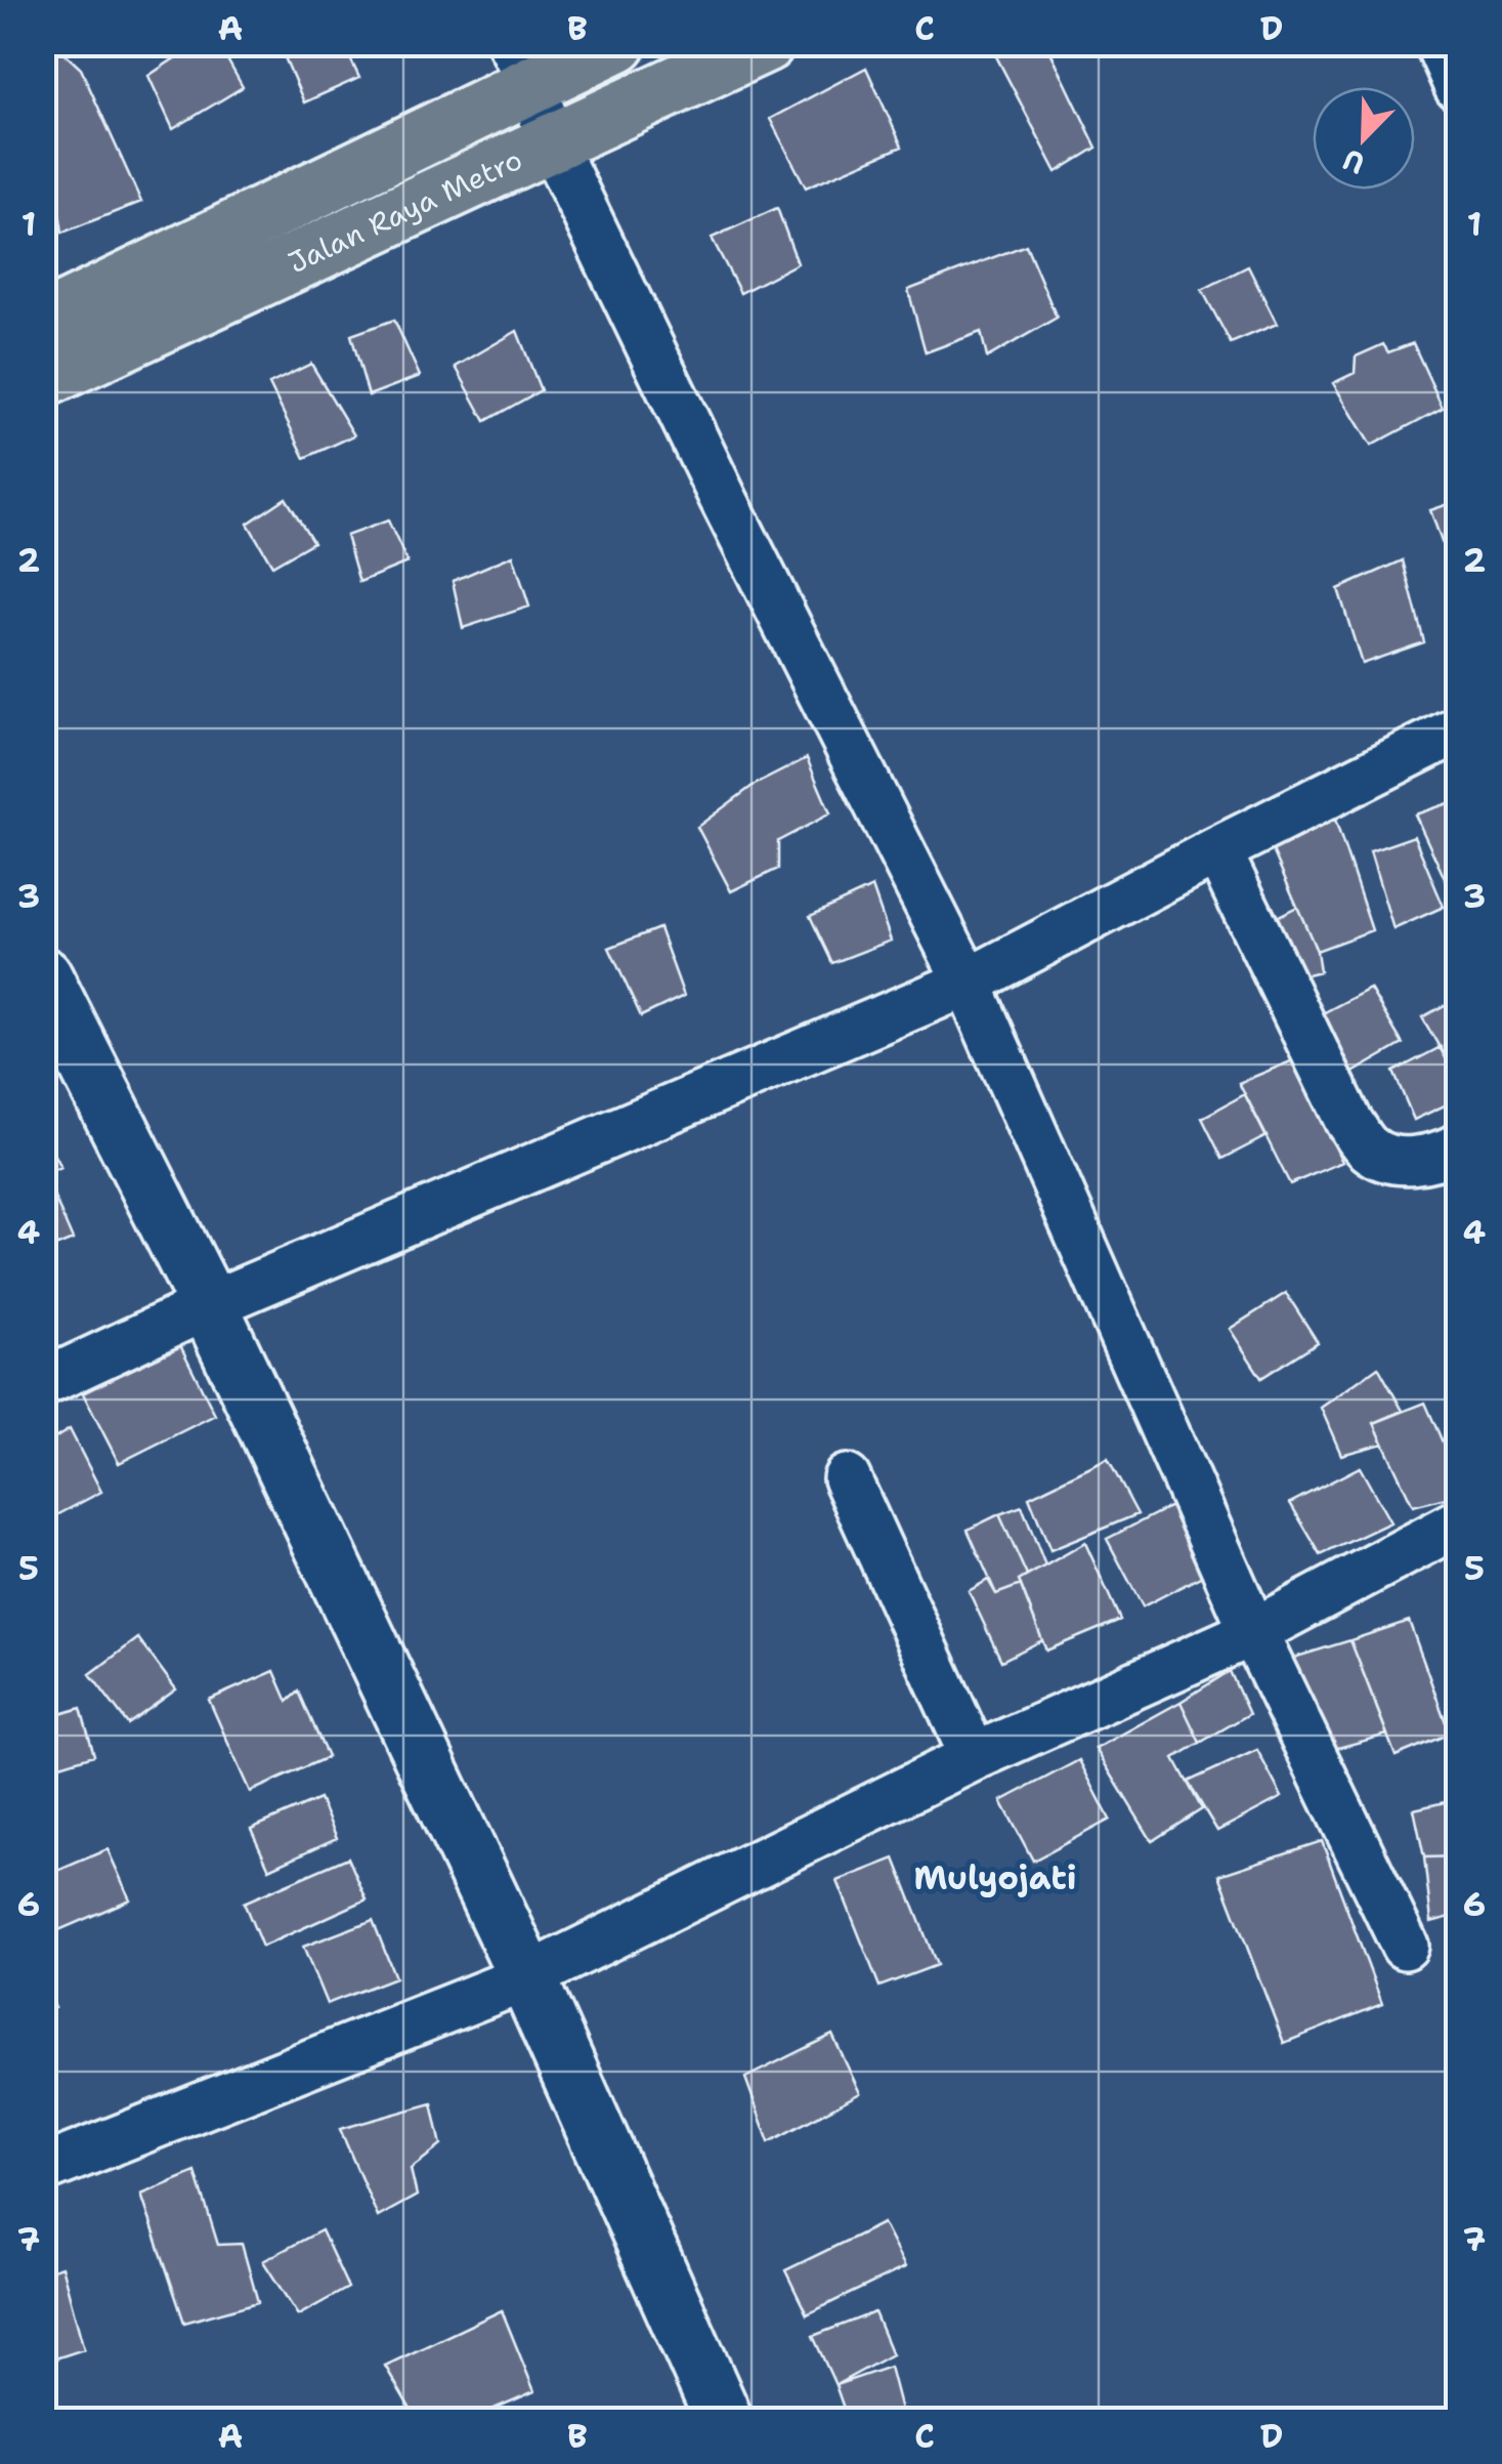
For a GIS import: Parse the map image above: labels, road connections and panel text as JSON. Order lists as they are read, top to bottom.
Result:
{
  "streets": {
    "highway": ["Jalan Raya Metro"]
  },
  "districts": ["Mulyojati"],
  "north": "bottom left",
  "grid": {
    "columns": [
      "A",
      "B",
      "C",
      "D"
    ],
    "rows": [
      "1",
      "2",
      "3",
      "4",
      "5",
      "6",
      "7"
    ]
  }
}
